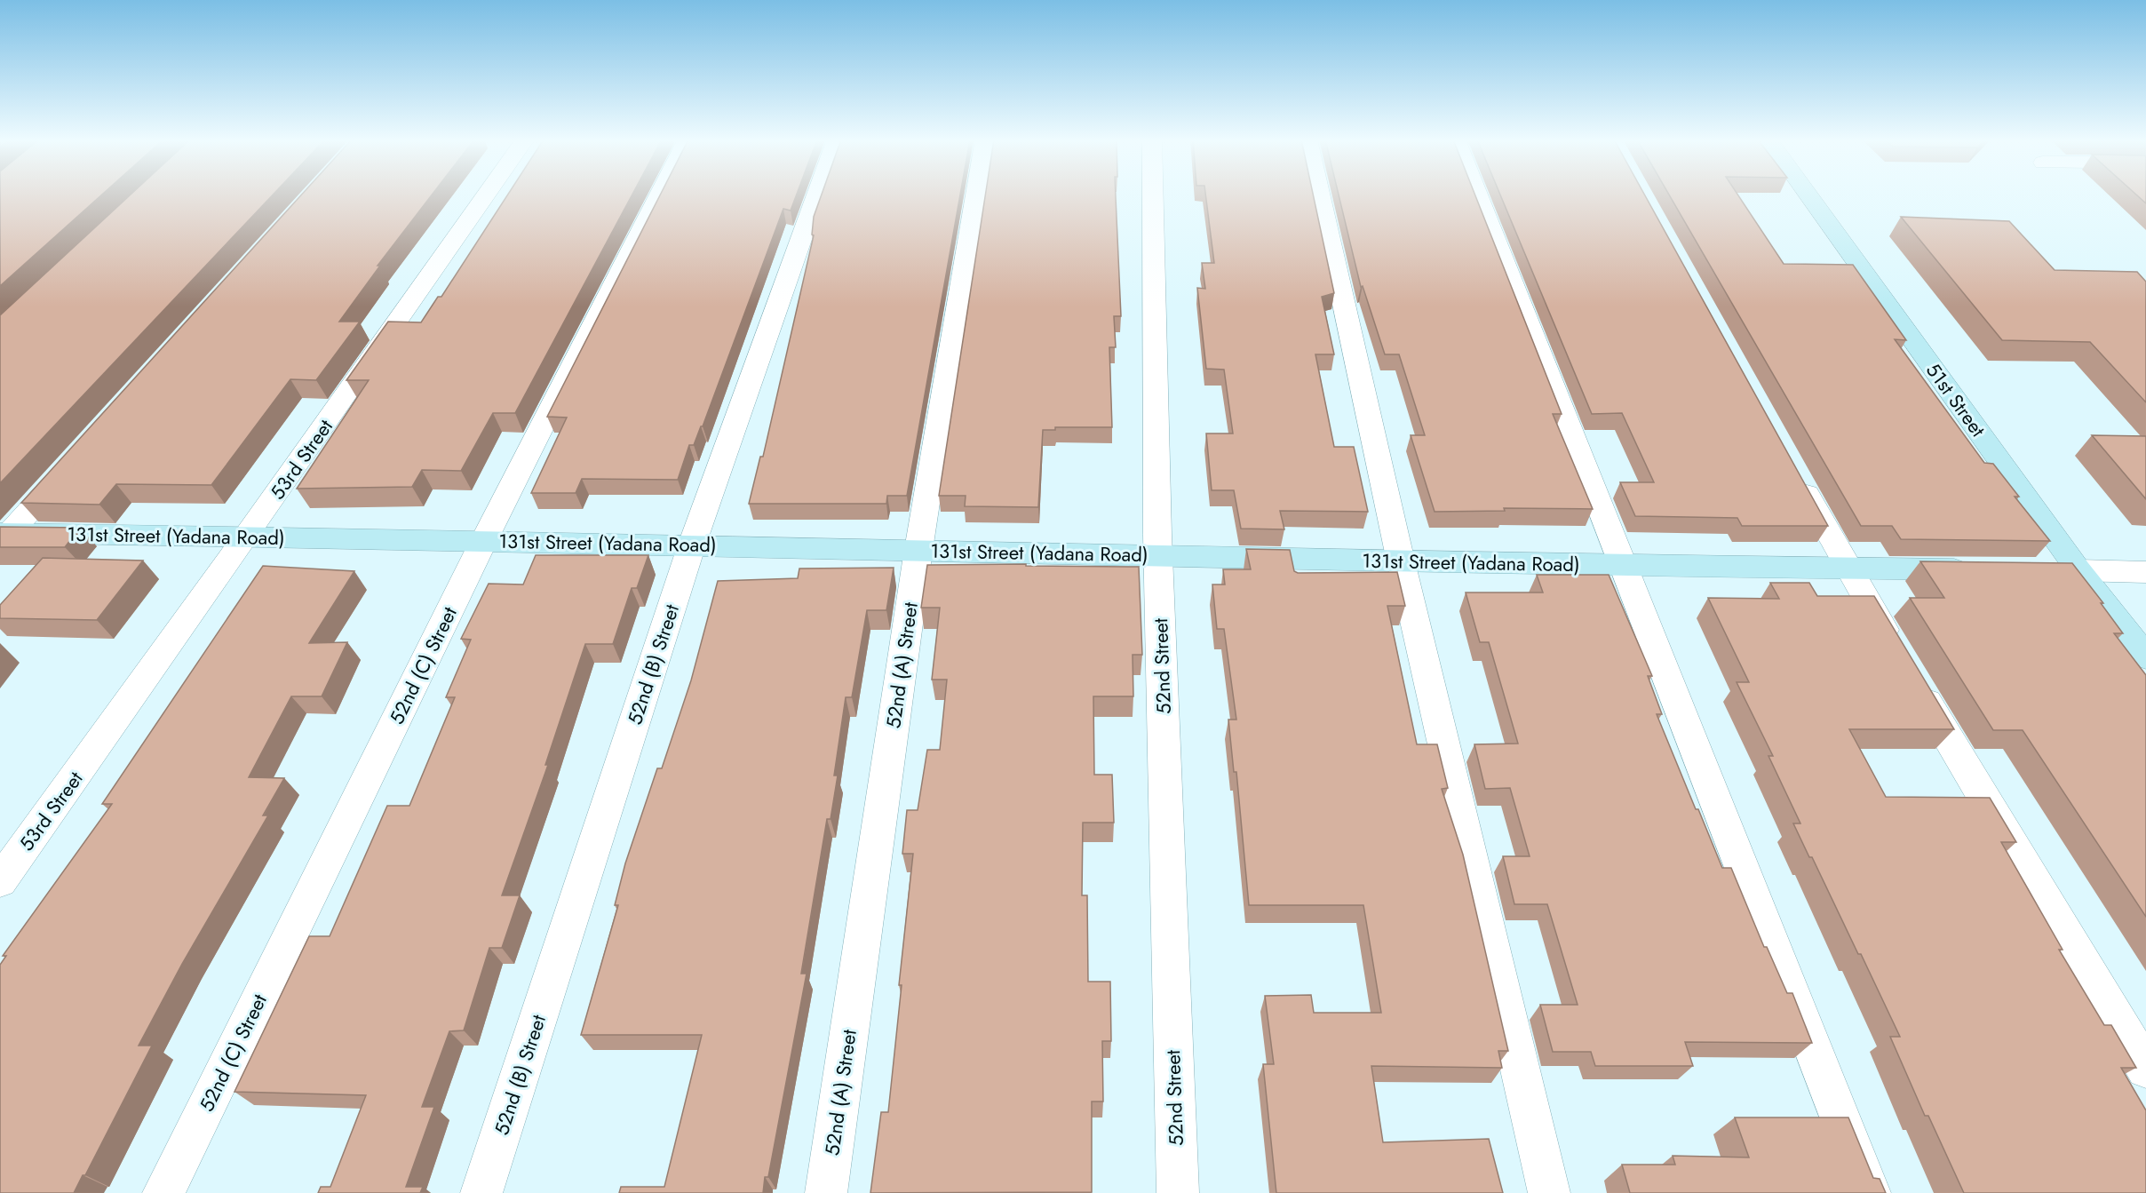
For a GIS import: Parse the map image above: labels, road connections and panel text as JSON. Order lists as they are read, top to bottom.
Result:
{
  "streets": {
    "street": [
      "51st Street",
      "53rd Street",
      "131st Street (Yadana Road)",
      "52nd (B) Street",
      "52nd (C) Street",
      "52nd (A) Street",
      "52nd Street"
    ]
  },
  "crossings": [
    ["53rd Street", "131st Street (Yadana Road)"],
    ["131st Street (Yadana Road)", "52nd (B) Street"],
    ["131st Street (Yadana Road)", "52nd (C) Street"],
    ["131st Street (Yadana Road)", "52nd (A) Street"],
    ["131st Street (Yadana Road)", "52nd Street"]
  ]
}
